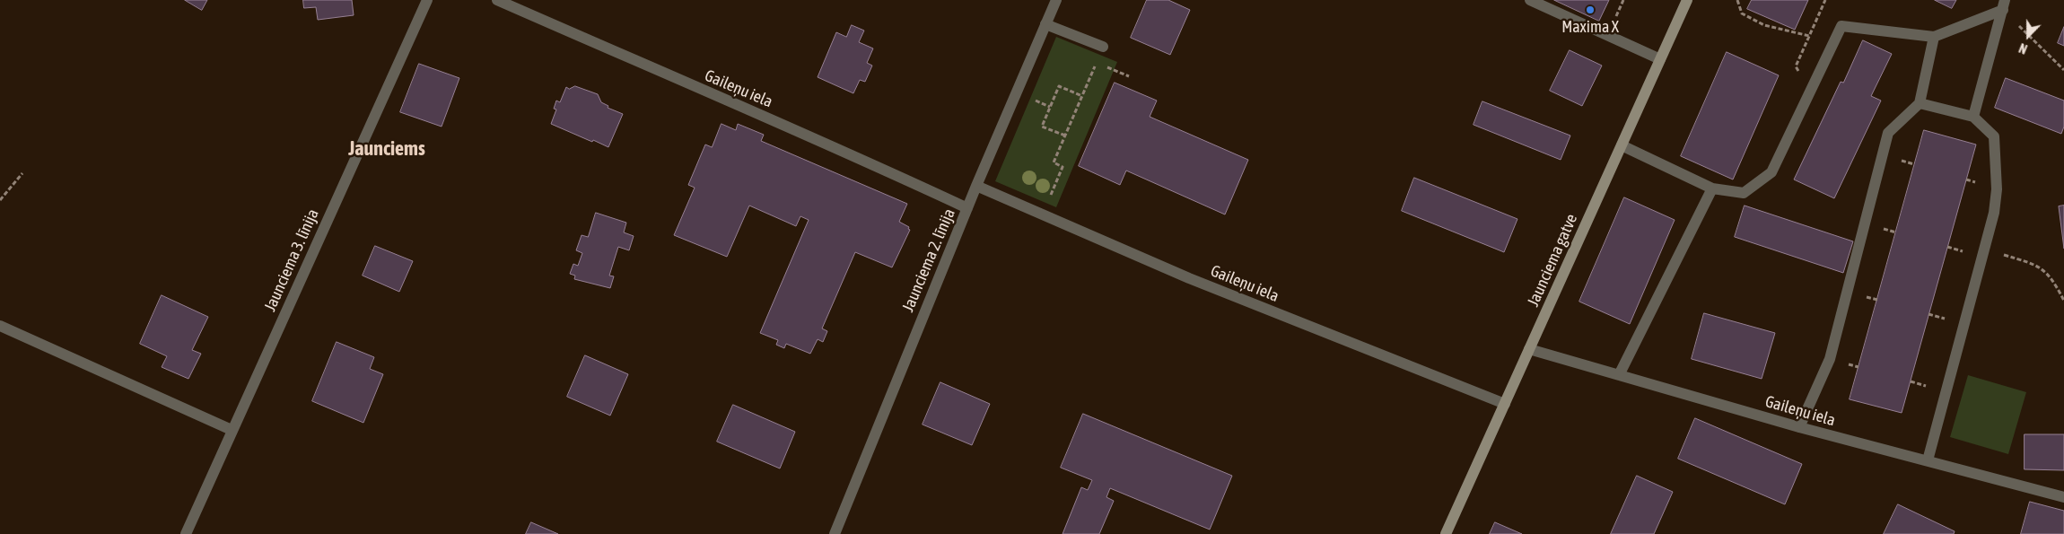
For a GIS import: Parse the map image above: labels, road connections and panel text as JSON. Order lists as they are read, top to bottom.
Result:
{
  "streets": {
    "main road": ["Jaunciema gatve"],
    "street": ["Gaileņu iela", "Jaunciema 3. līnija", "Jaunciema 2. līnija"]
  },
  "crossings": [
    ["Gaileņu iela", "Jaunciema 2. līnija"],
    ["Gaileņu iela", "Jaunciema gatve"]
  ],
  "districts": ["Jaunciems"],
  "places": ["Maxima X"],
  "north": "bottom"
}
